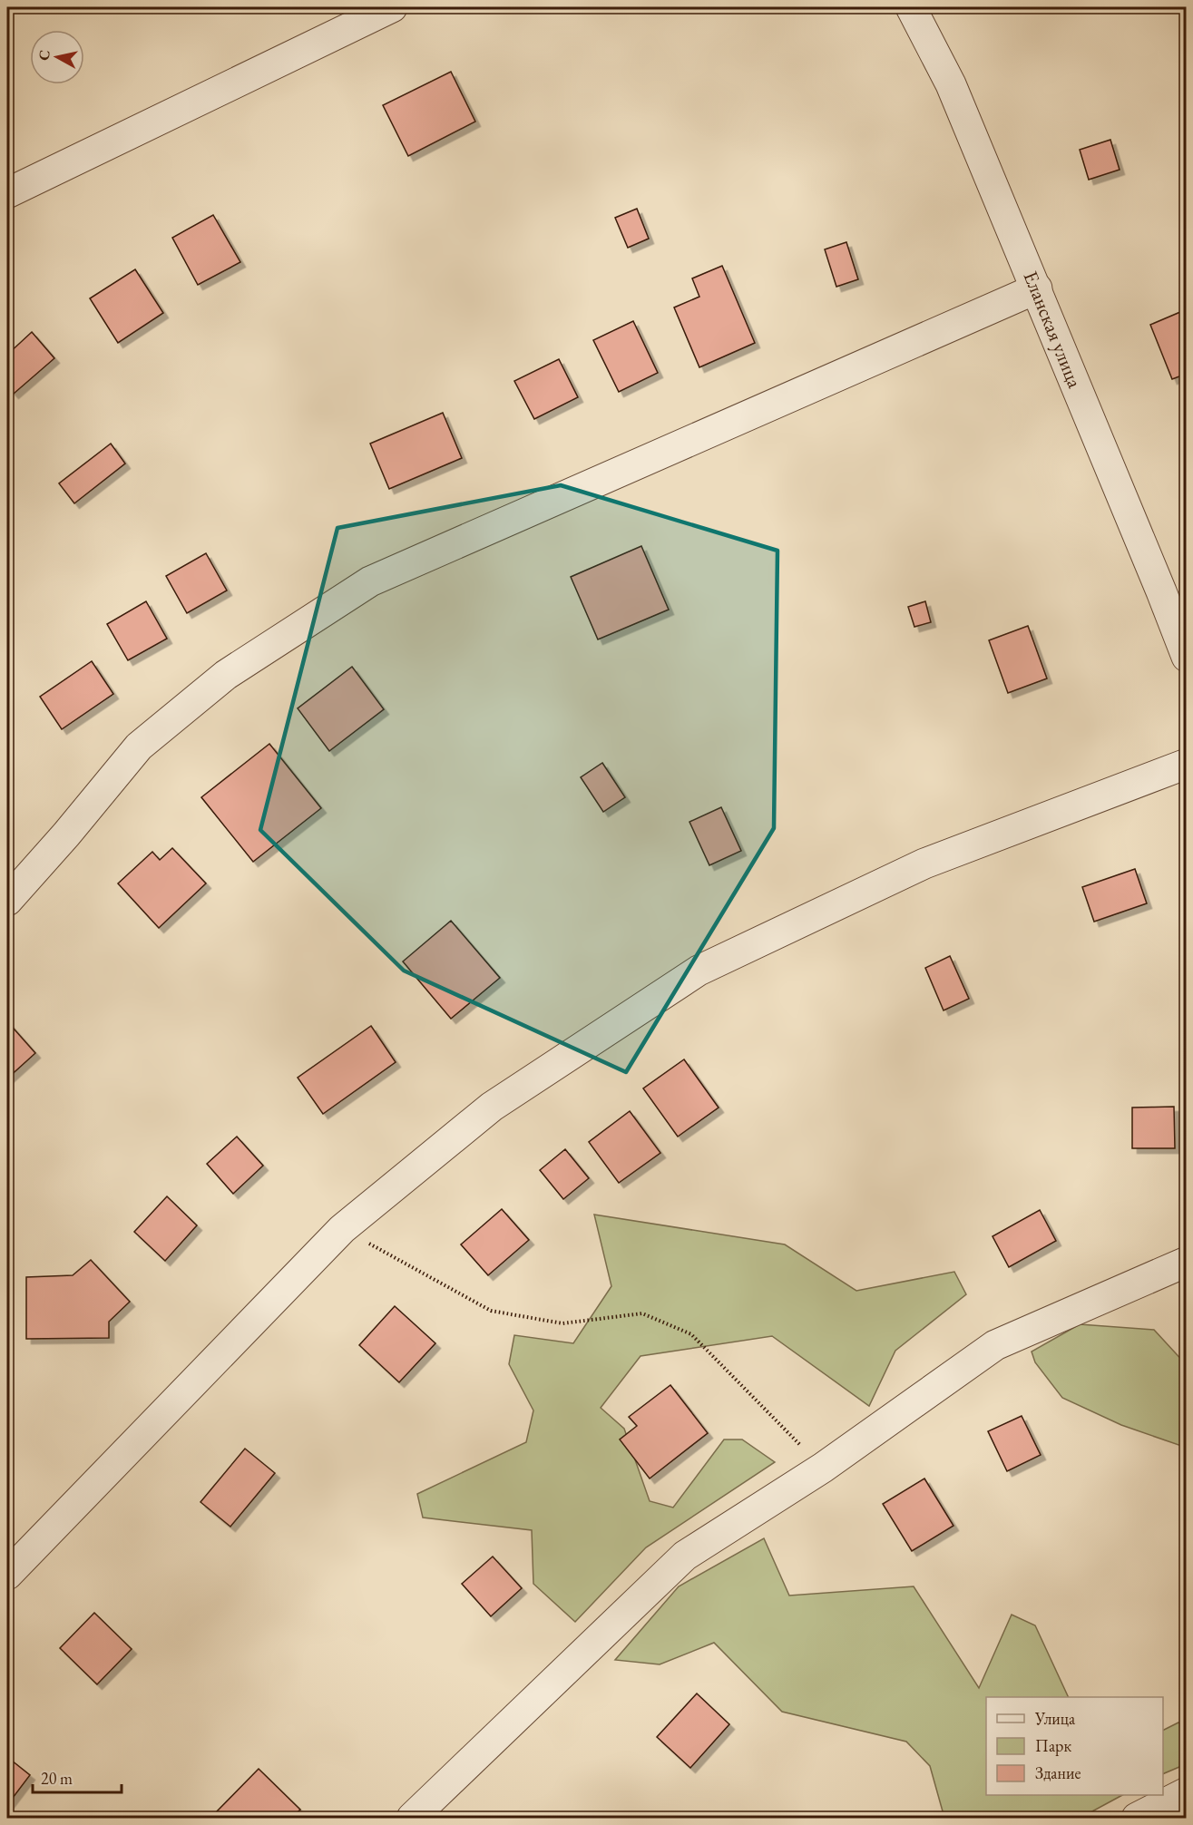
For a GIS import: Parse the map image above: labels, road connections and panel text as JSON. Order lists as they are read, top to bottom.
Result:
{
  "streets": {
    "street": ["Еланская улица"]
  },
  "legend": ["Улица", "Парк", "Здание"],
  "scale_bar": "20 m",
  "north": "left"
}
